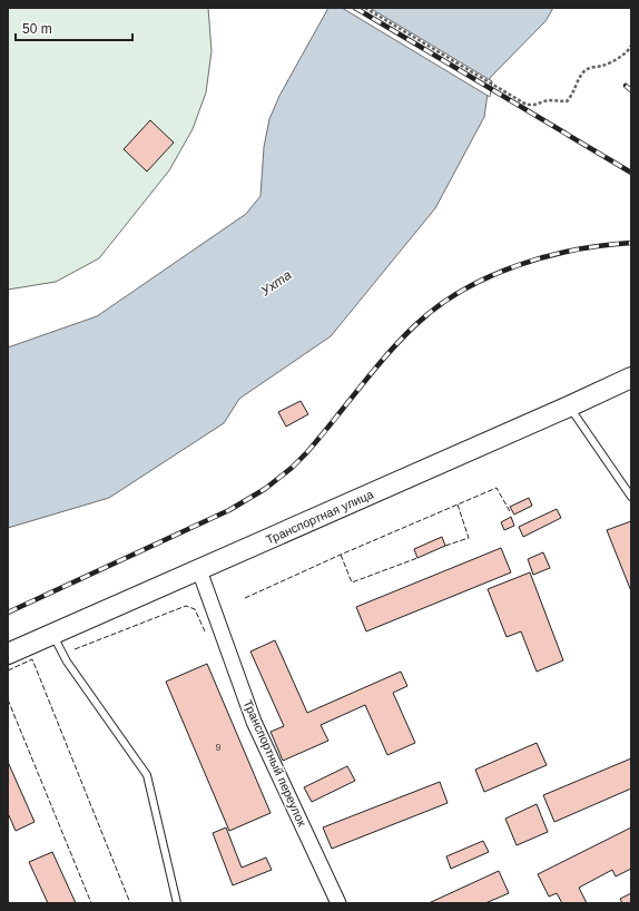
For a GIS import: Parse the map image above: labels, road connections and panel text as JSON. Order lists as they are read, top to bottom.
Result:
{
  "streets": {
    "street": ["Транспортная улица", "Транспортный переулок"]
  },
  "crossings": [
    ["Транспортная улица", "Транспортный переулок"]
  ],
  "water": ["Ухта"],
  "house_numbers": ["9"],
  "scale_bar": "50 m"
}
